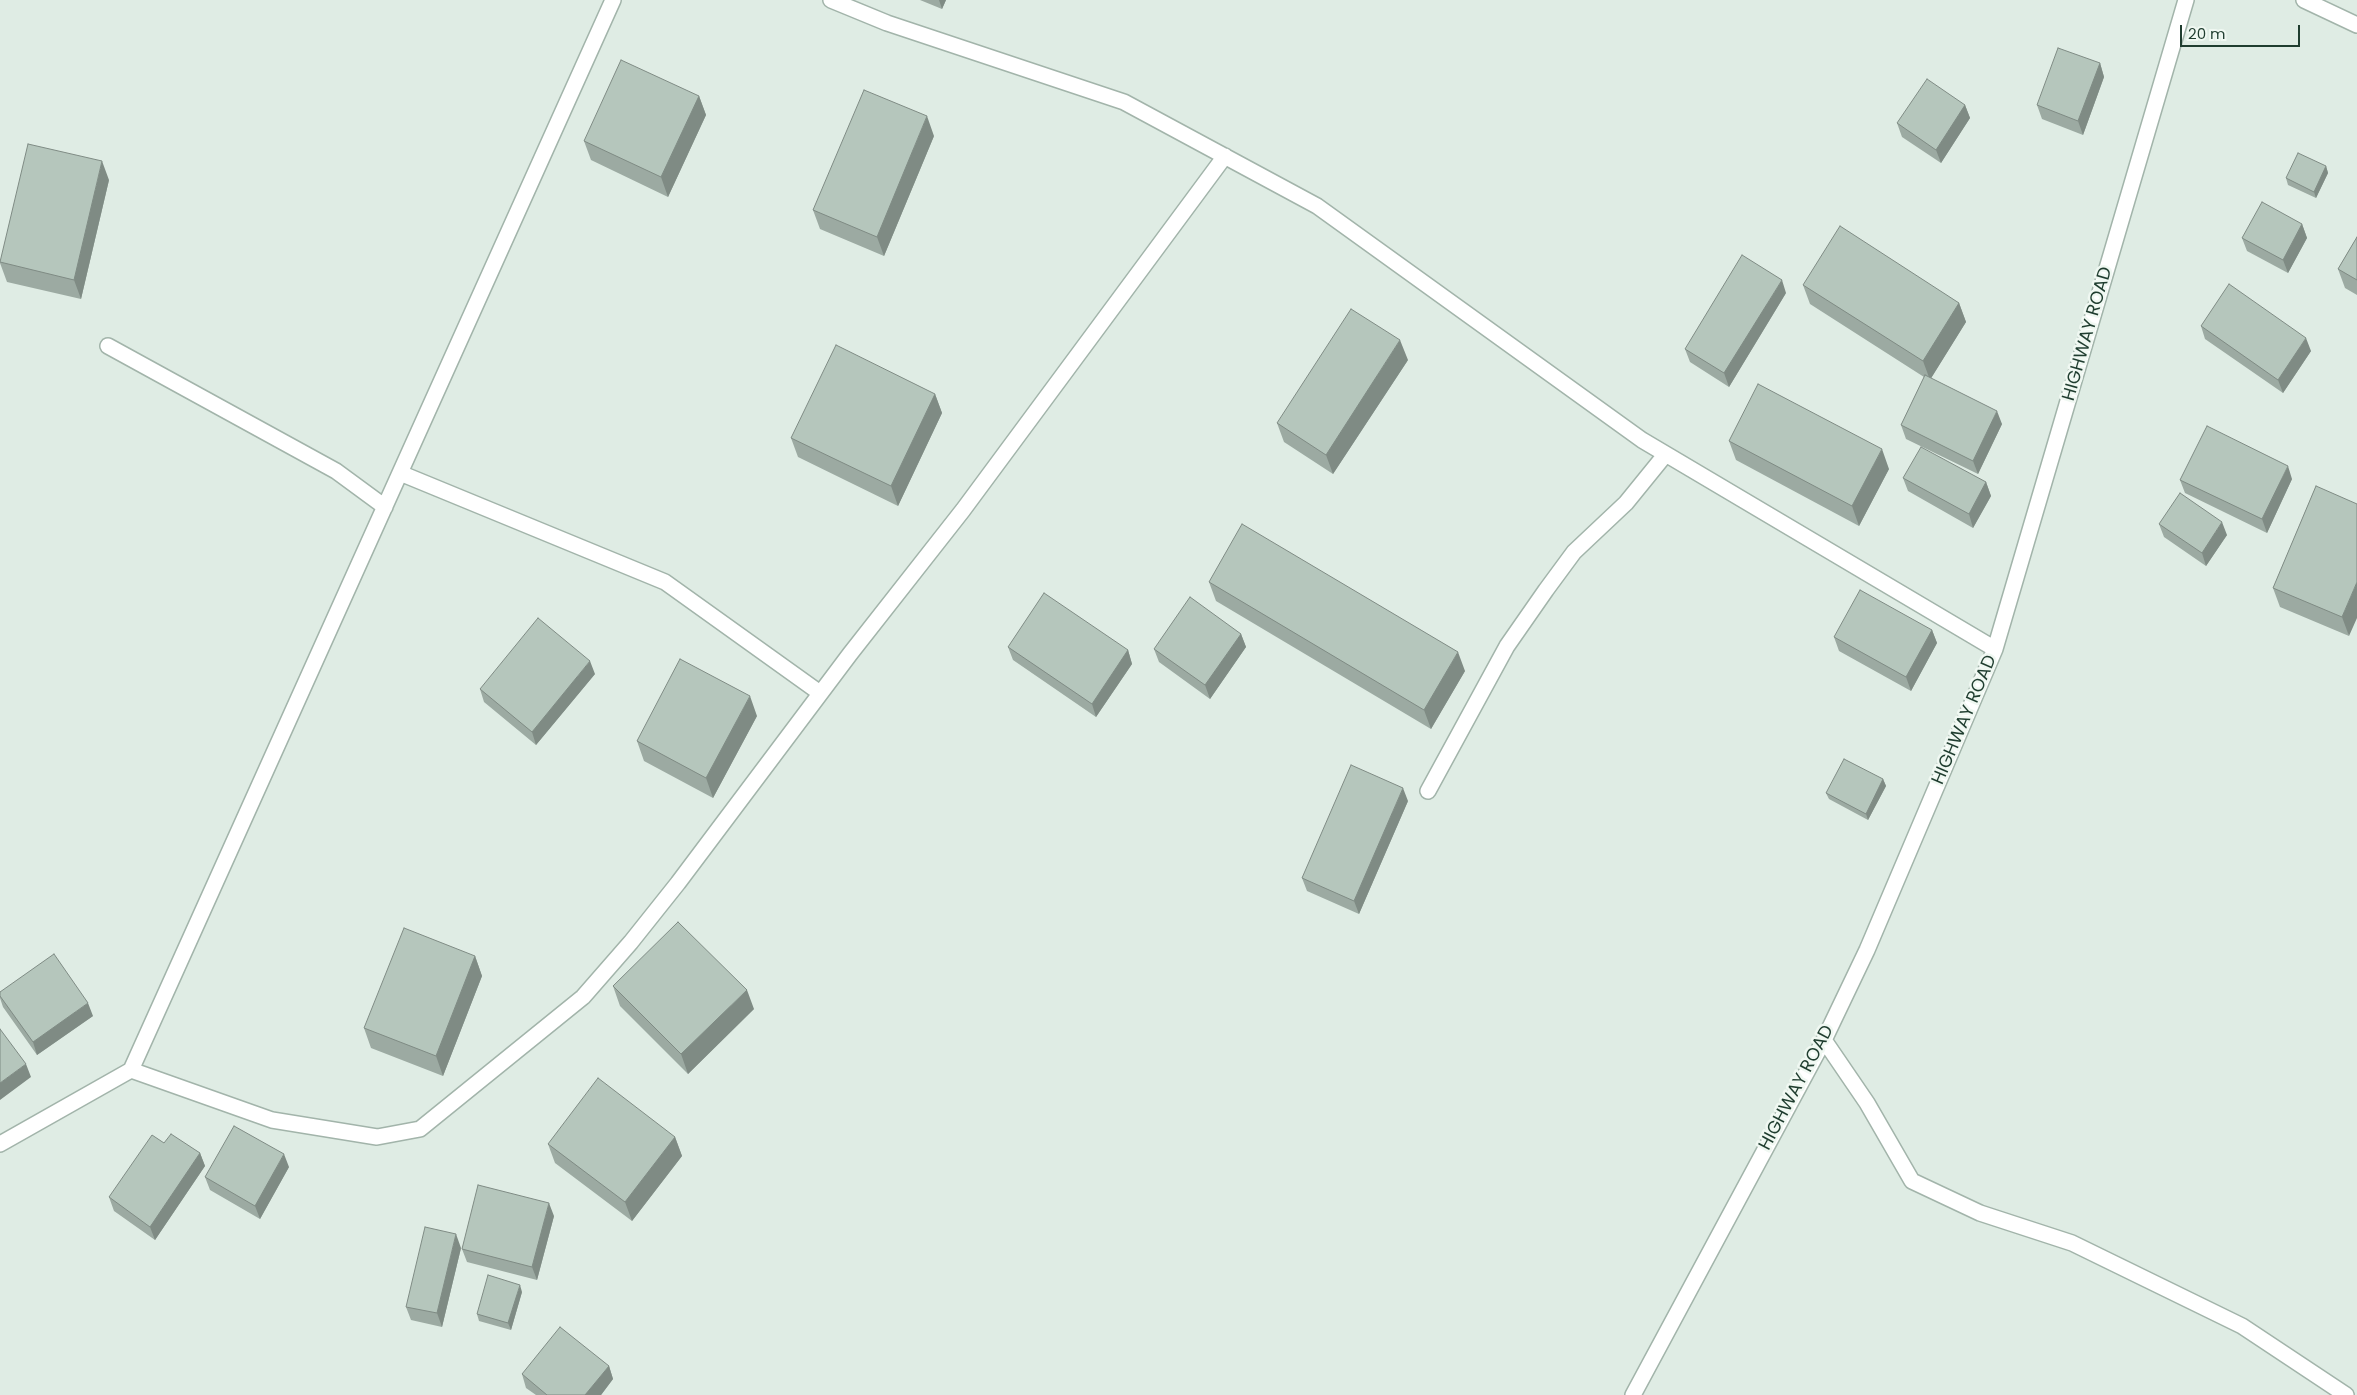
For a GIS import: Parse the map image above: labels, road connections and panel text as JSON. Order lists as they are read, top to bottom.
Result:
{
  "streets": {
    "street": ["HIGHWAY ROAD"]
  },
  "scale_bar": "20 m"
}
